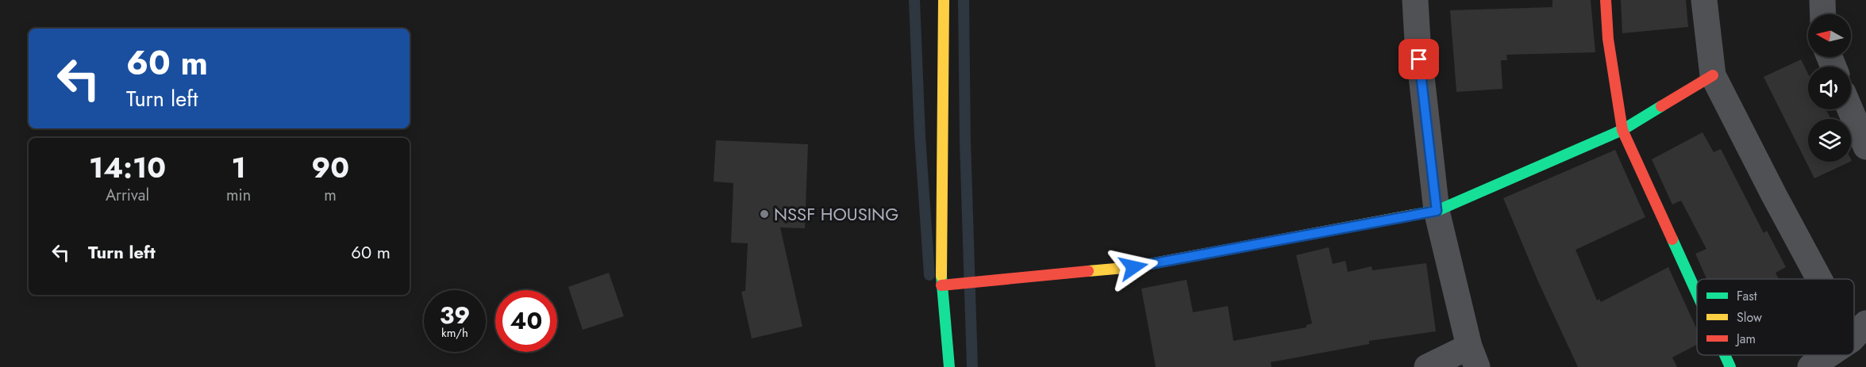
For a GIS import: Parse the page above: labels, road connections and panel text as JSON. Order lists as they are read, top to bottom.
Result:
{
  "places": ["NSSF HOUSING"],
  "legend": ["Fast", "Slow", "Jam"],
  "north": "left",
  "page": {
    "turn": ["60 m", "Turn left"],
    "eta": [
      "14:10",
      "Arrival",
      "1",
      "min",
      "90",
      "m"
    ],
    "list": [
      {
        "name": "Turn left",
        "value": "60 m"
      }
    ],
    "speed": "39 km/h",
    "limit": "40"
  }
}
